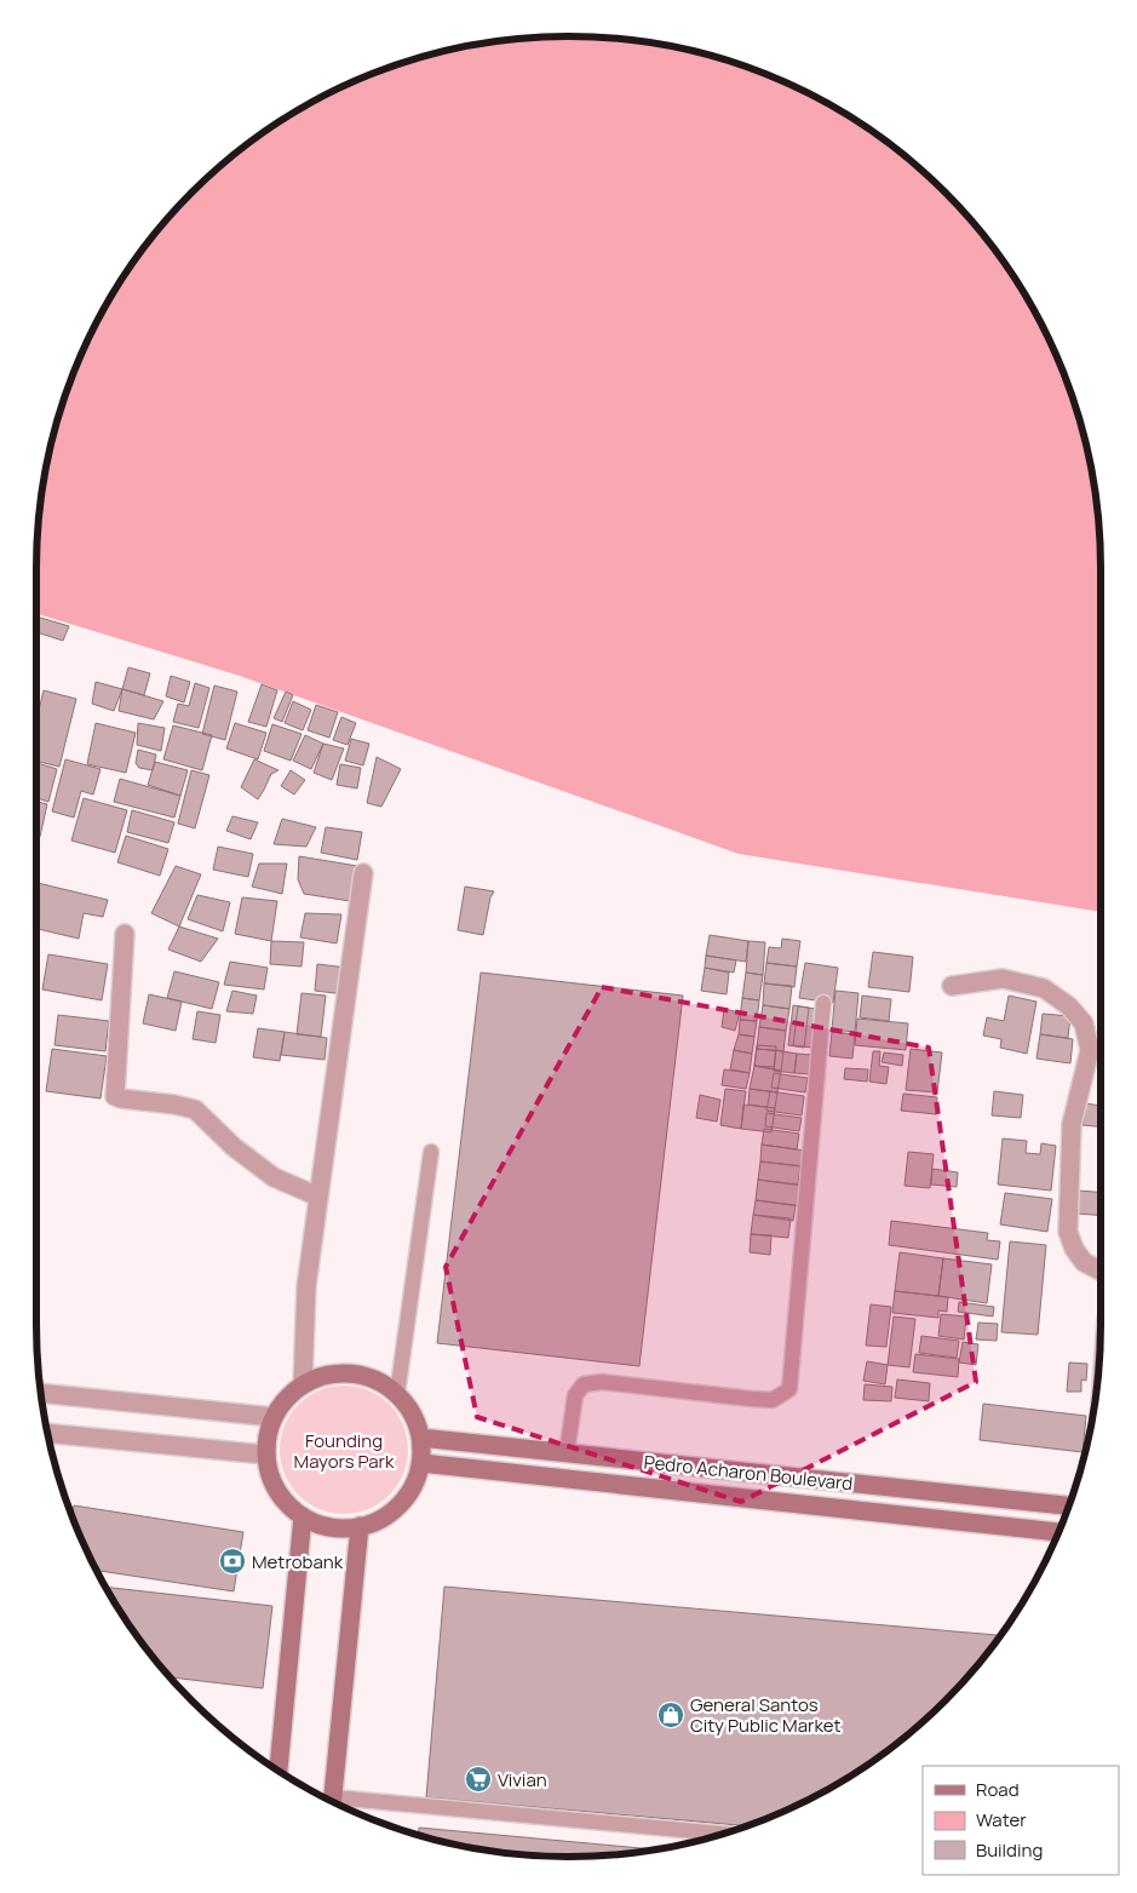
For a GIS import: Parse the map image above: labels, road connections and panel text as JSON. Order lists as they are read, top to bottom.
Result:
{
  "streets": {
    "main road": ["Pedro Acharon Boulevard"]
  },
  "parks": ["Founding Mayors Park"],
  "places": {
    "bank": ["Metrobank"],
    "shop": ["General Santos City Public Market"],
    "supermarket": ["Vivian"]
  },
  "legend": ["Road", "Water", "Building"]
}
